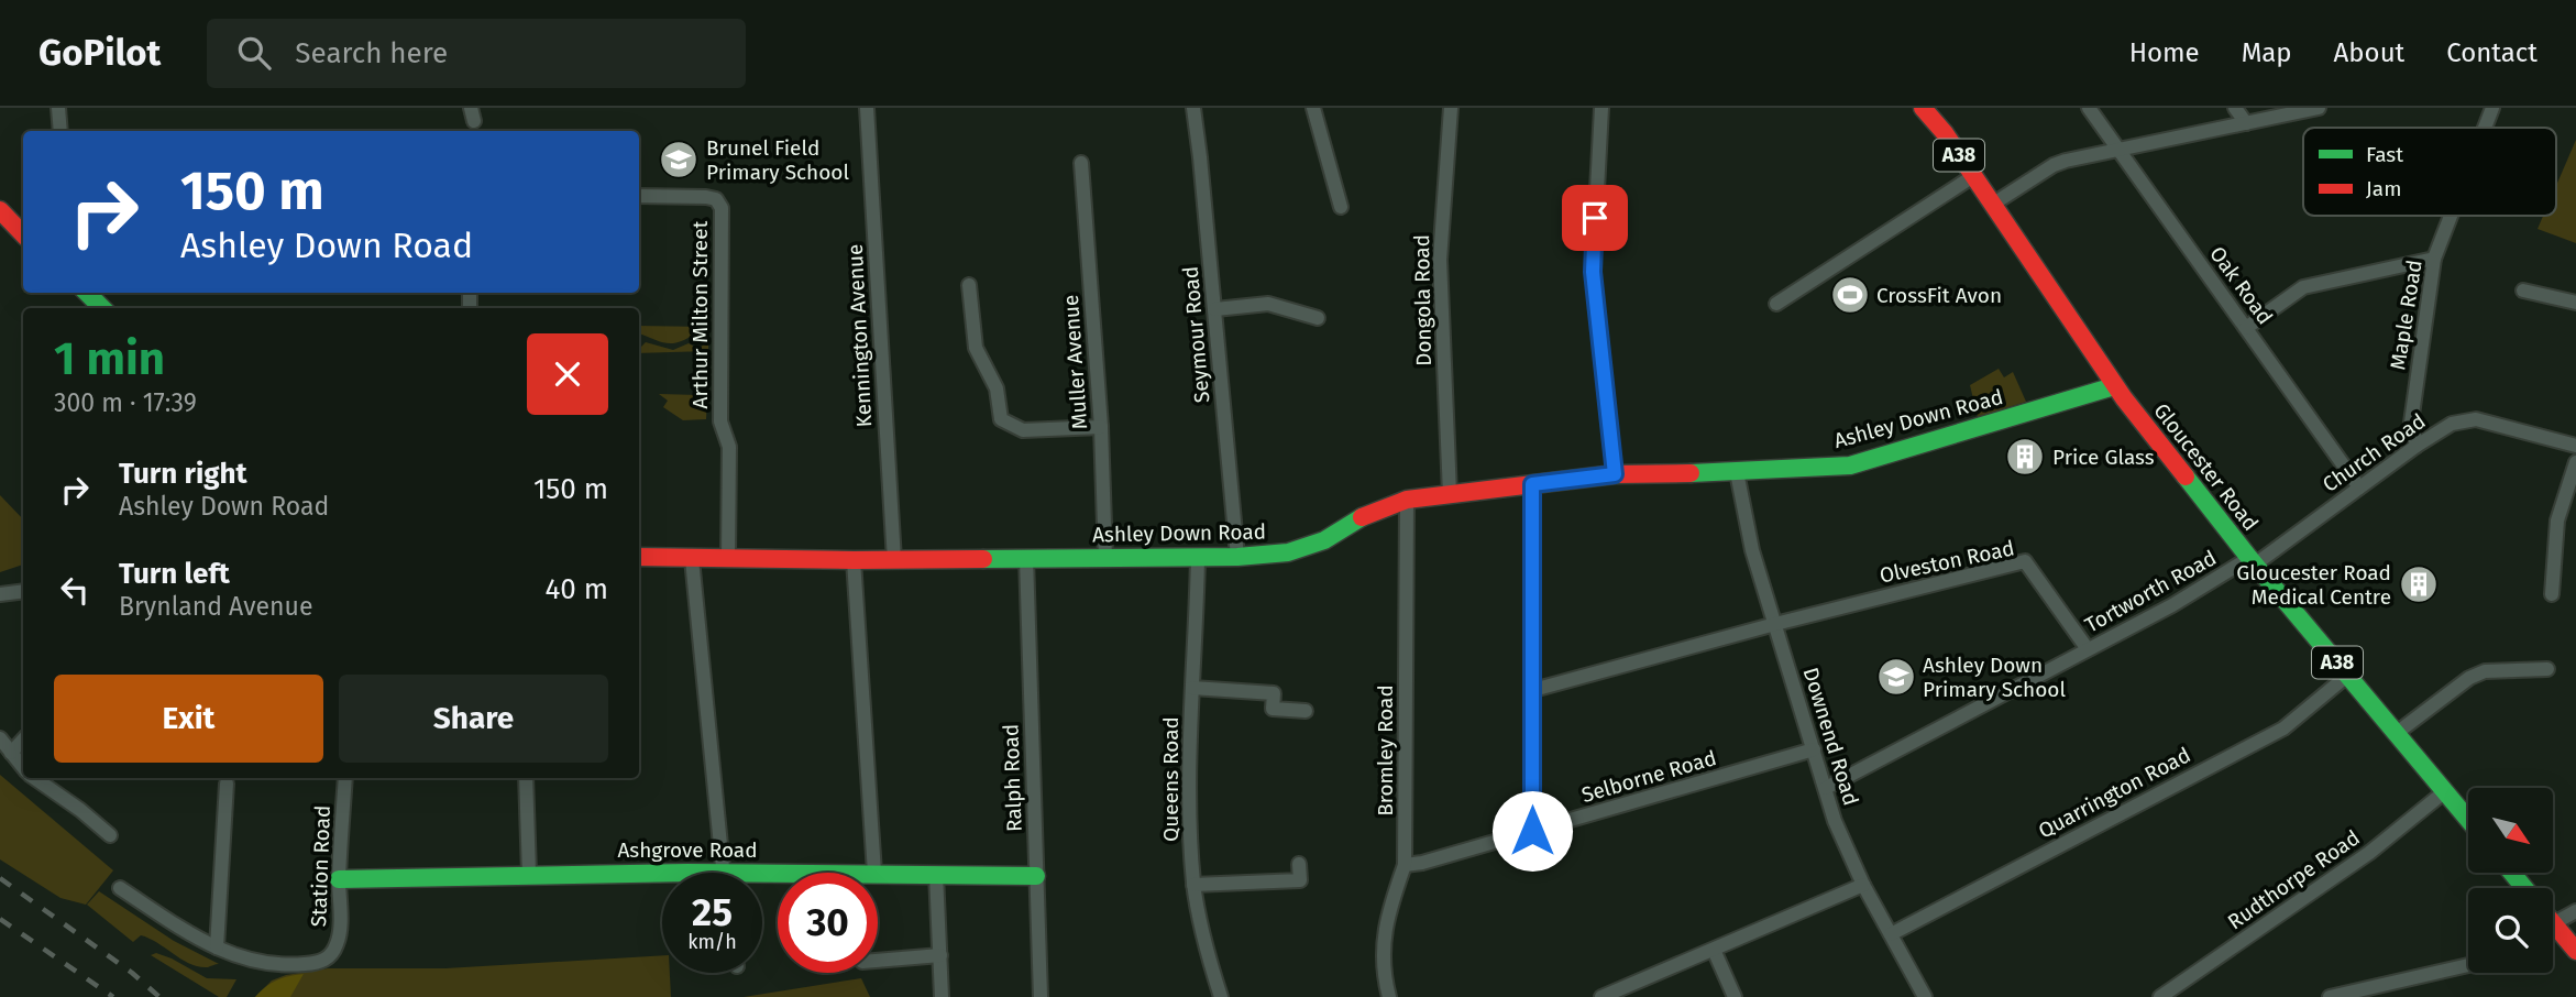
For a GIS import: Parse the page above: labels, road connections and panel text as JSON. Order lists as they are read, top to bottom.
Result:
{
  "streets": {
    "main road": [
      "A38",
      "Ashley Down Road",
      "Gloucester Road",
      "Ashgrove Road"
    ],
    "street": [
      "Oak Road",
      "Dongola Road",
      "Arthur Milton Street",
      "Maple Road",
      "Seymour Road",
      "Kennington Avenue",
      "Muller Avenue",
      "Church Road",
      "Olveston Road",
      "Tortworth Road",
      "Downend Road",
      "Bromley Road",
      "Selborne Road",
      "Ralph Road",
      "Queens Road",
      "Quarrington Road",
      "Station Road",
      "Rudthorpe Road"
    ]
  },
  "crossings": [
    ["Oak Road", "Church Road"],
    ["Dongola Road", "Ashley Down Road"],
    ["Arthur Milton Street", "Ashley Down Road"],
    ["Maple Road", "Church Road"],
    ["Seymour Road", "Ashley Down Road"],
    ["Kennington Avenue", "Ashley Down Road"],
    ["Muller Avenue", "Ashley Down Road"],
    ["Ashley Down Road", "Gloucester Road"],
    ["Ashley Down Road", "Downend Road"],
    ["Ashley Down Road", "Bromley Road"],
    ["Ashley Down Road", "Ralph Road"],
    ["Ashley Down Road", "Queens Road"],
    ["Church Road", "Gloucester Road"],
    ["Church Road", "Tortworth Road"],
    ["Gloucester Road", "Tortworth Road"],
    ["Gloucester Road", "Quarrington Road"],
    ["Gloucester Road", "Rudthorpe Road"],
    ["Olveston Road", "Tortworth Road"],
    ["Olveston Road", "Downend Road"],
    ["Tortworth Road", "Downend Road"],
    ["Downend Road", "Selborne Road"],
    ["Downend Road", "Quarrington Road"],
    ["Bromley Road", "Selborne Road"],
    ["Ralph Road", "Ashgrove Road"],
    ["Ashgrove Road", "Station Road"]
  ],
  "places": {
    "school or university": ["Brunel Field Primary School", "Ashley Down Primary School"],
    "sports": ["CrossFit Avon"],
    "building": ["Price Glass", "Gloucester Road Medical Centre"]
  },
  "legend": ["Fast", "Jam"],
  "north": "bottom right",
  "page": {
    "header": "GoPilot",
    "search": "Search here",
    "nav": [
      "Home",
      "Map",
      "About",
      "Contact"
    ],
    "turn": ["150 m", "Ashley Down Road"],
    "heading": ["1 min", "300 m · 17:39"],
    "list": [
      {
        "name": "Turn right",
        "note": "Ashley Down Road",
        "value": "150 m"
      },
      {
        "name": "Turn left",
        "note": "Brynland Avenue",
        "value": "40 m"
      }
    ],
    "buttons": ["Exit", "Share"],
    "speed": "25 km/h",
    "limit": "30"
  }
}
